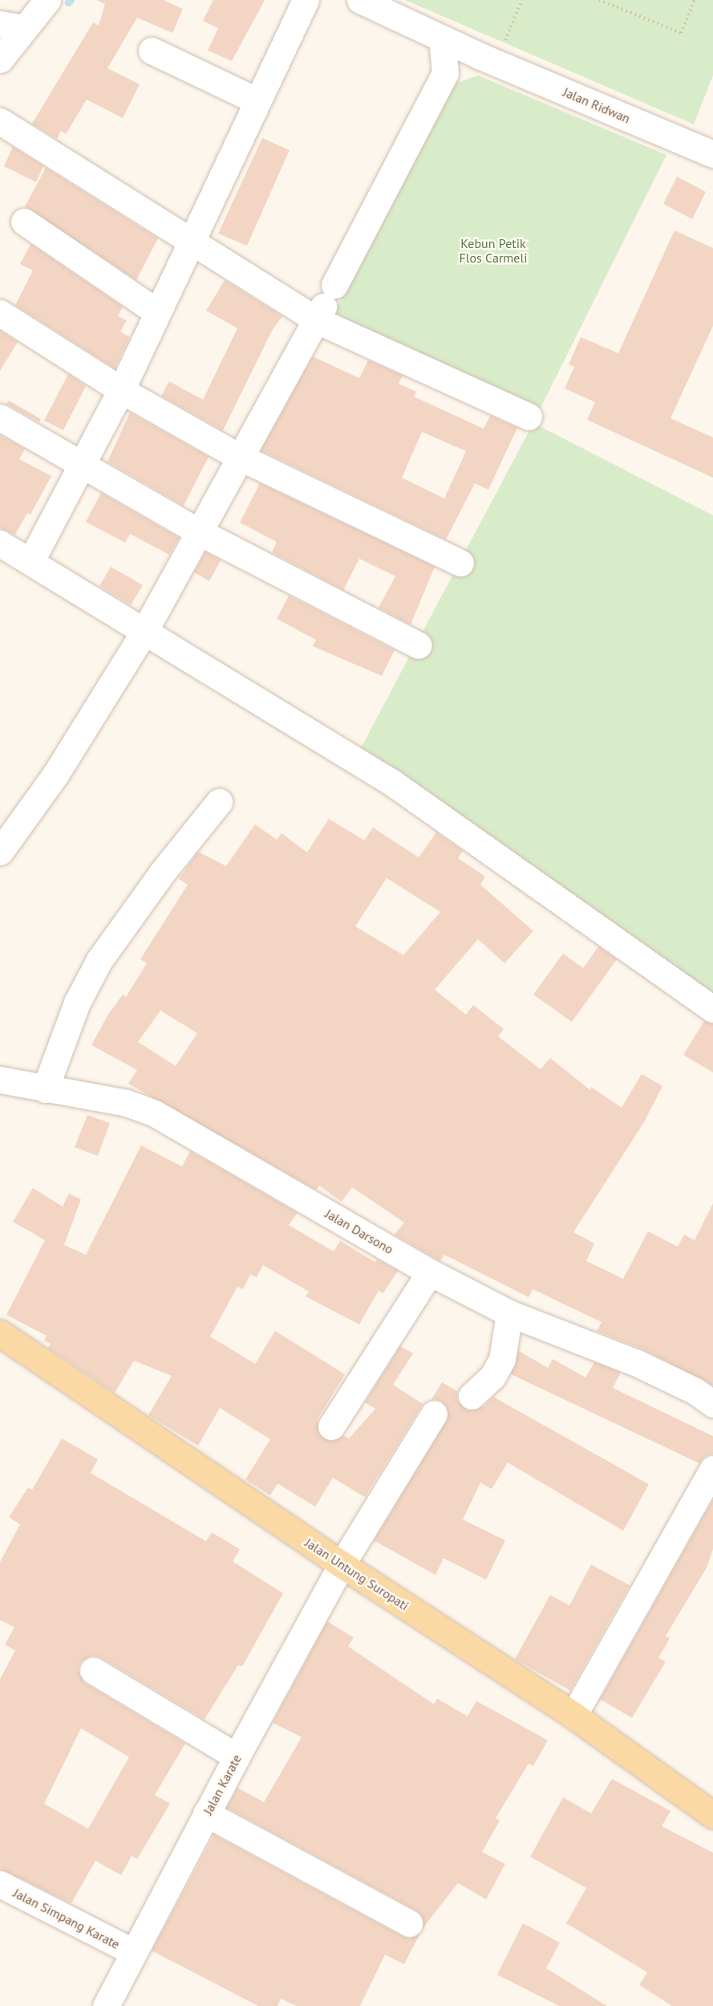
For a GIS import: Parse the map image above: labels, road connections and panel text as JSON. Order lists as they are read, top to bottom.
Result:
{
  "streets": {
    "main road": ["Jalan Untung Suropati"],
    "street": [
      "Jalan Ridwan",
      "Jalan Darsono",
      "Jalan Karate",
      "Jalan Simpang Karate"
    ]
  },
  "crossings": [
    ["Jalan Untung Suropati", "Jalan Karate"],
    ["Jalan Karate", "Jalan Simpang Karate"]
  ],
  "parks": ["Kebun Petik Flos Carmeli"]
}
